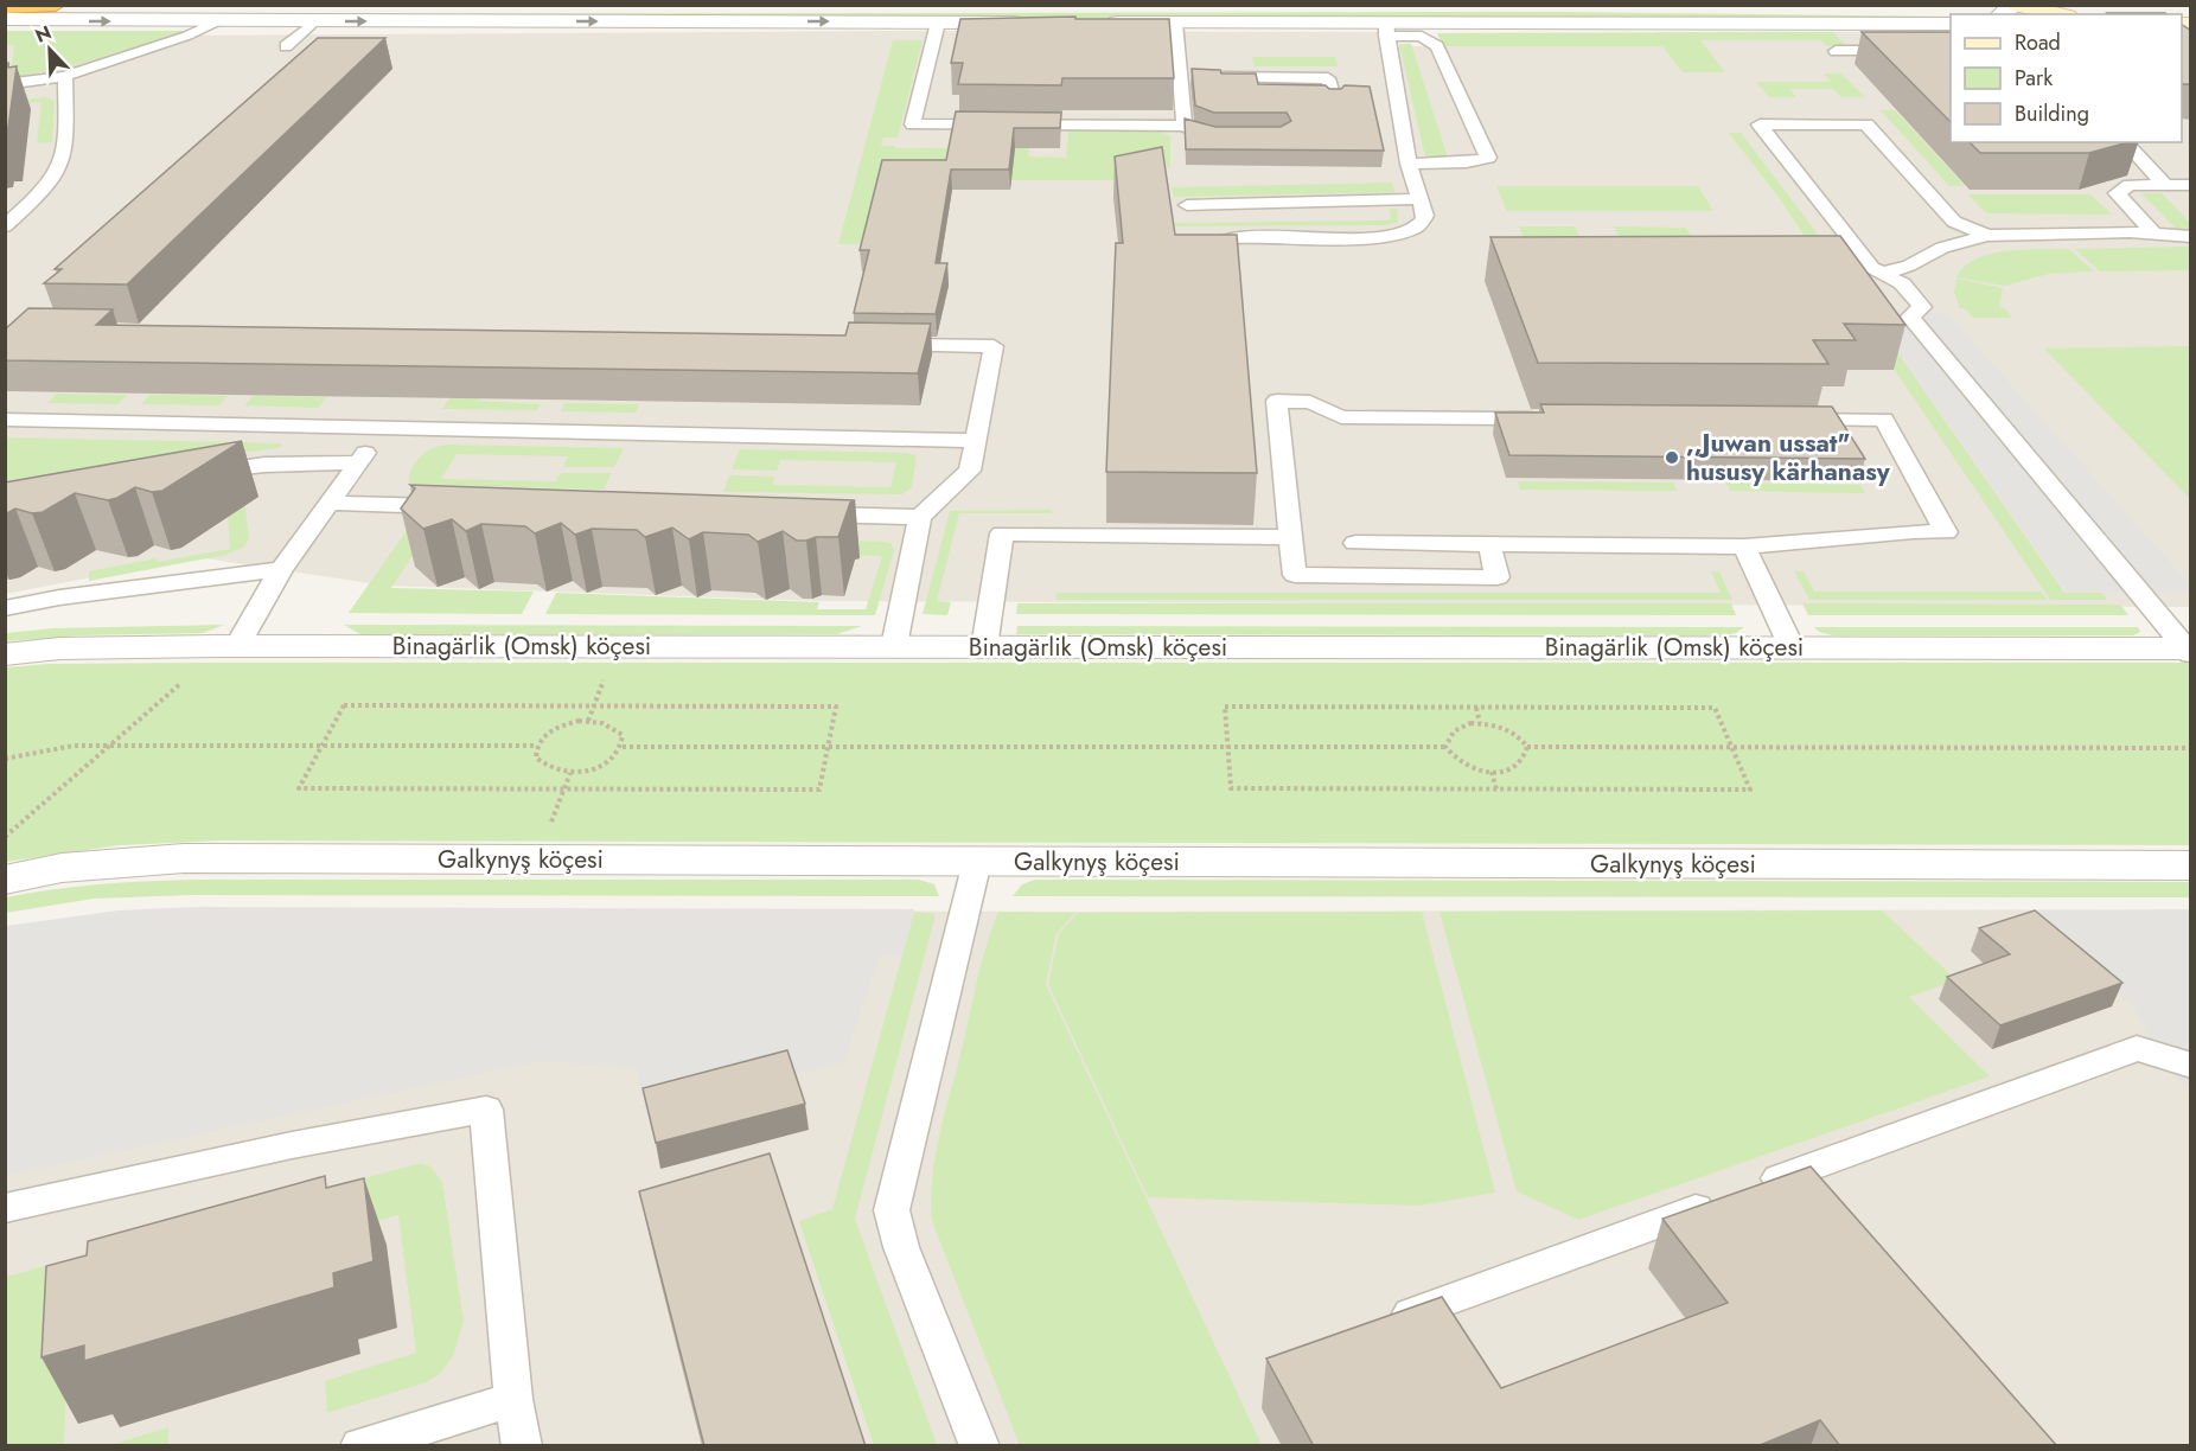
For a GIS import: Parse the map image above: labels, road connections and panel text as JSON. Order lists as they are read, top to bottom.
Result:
{
  "streets": {
    "street": ["Binagärlik (Omsk) köçesi", "Galkynyş köçesi"]
  },
  "places": [",,Juwan ussat\" hususy kärhanasy"],
  "legend": ["Road", "Park", "Building"],
  "north": "top left"
}
